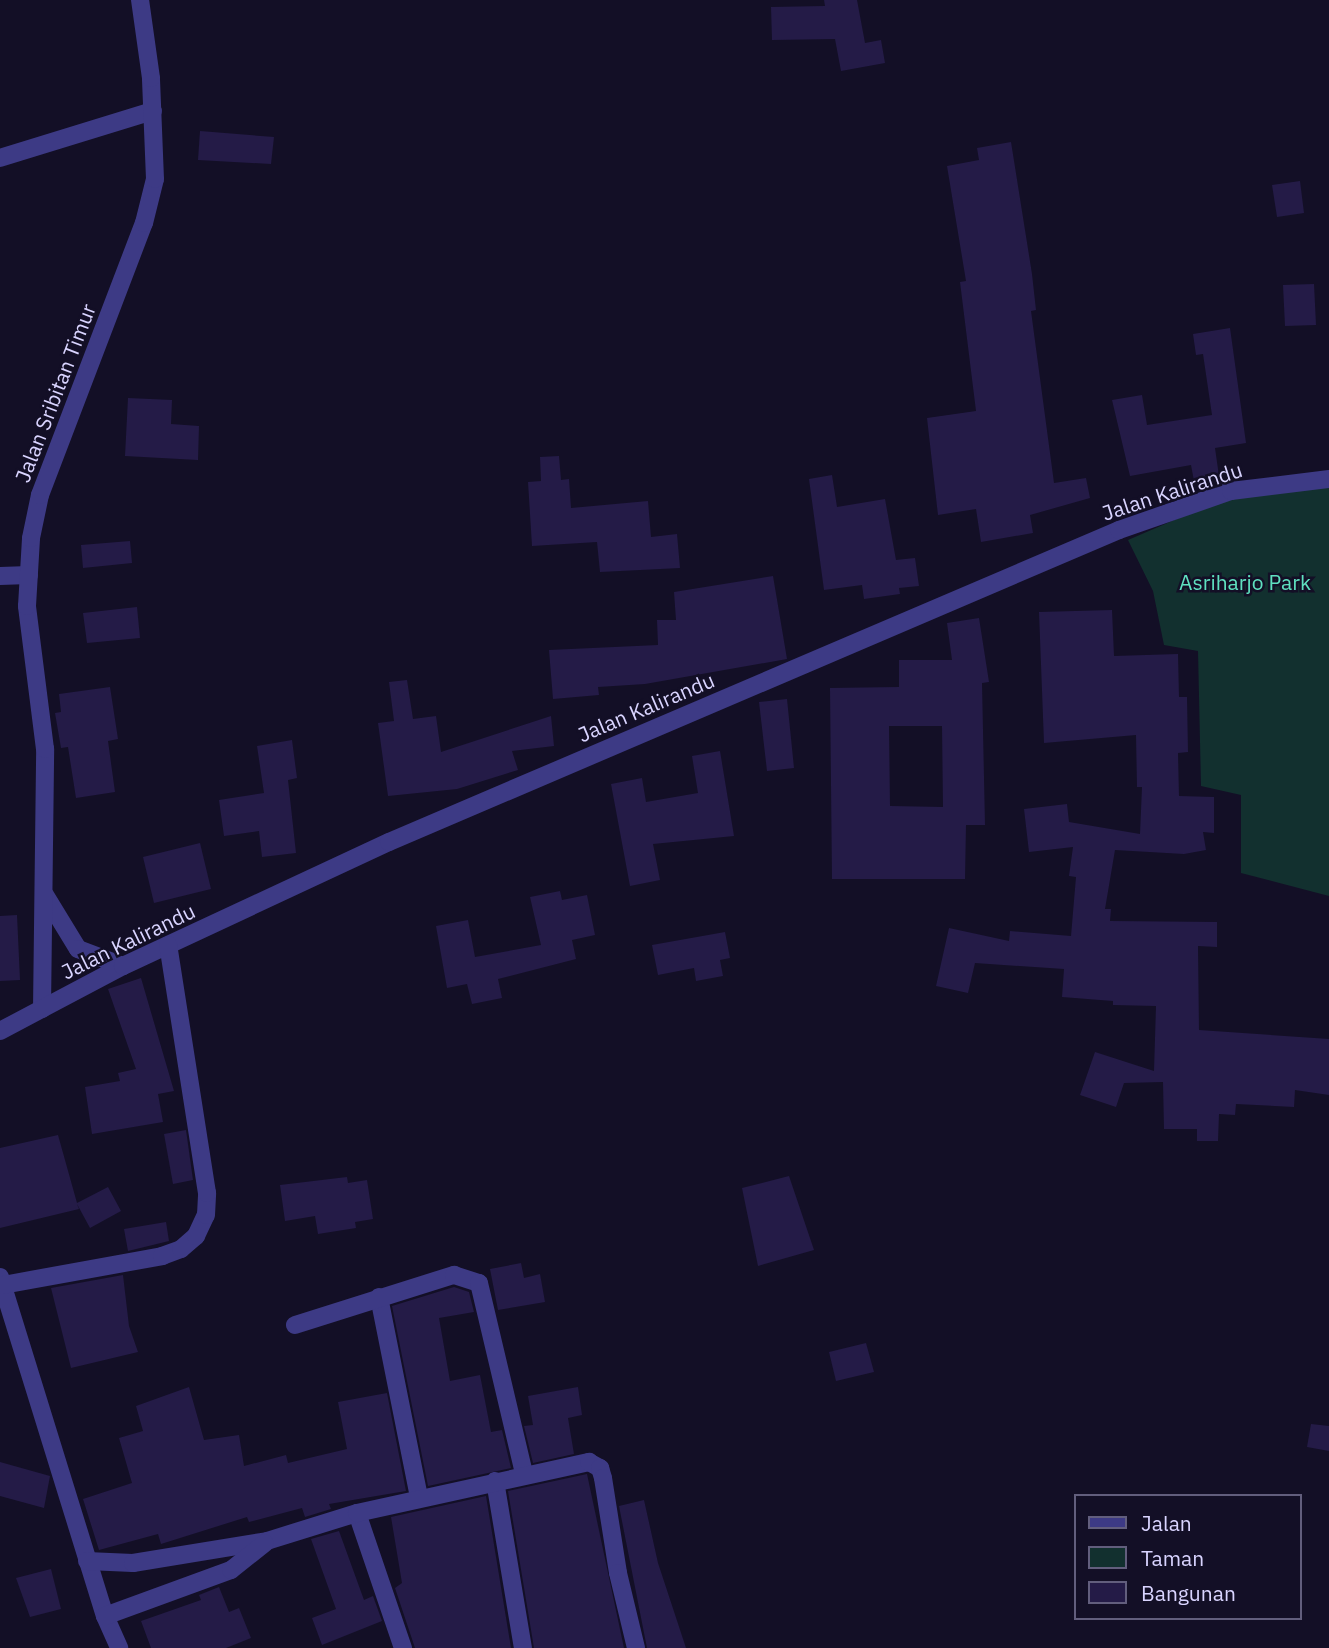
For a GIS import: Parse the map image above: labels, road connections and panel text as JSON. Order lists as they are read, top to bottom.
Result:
{
  "streets": {
    "street": ["Jalan Sribitan Timur", "Jalan Kalirandu"]
  },
  "crossings": [
    ["Jalan Sribitan Timur", "Jalan Kalirandu"]
  ],
  "parks": ["Asriharjo Park"],
  "legend": ["Jalan", "Taman", "Bangunan"]
}
